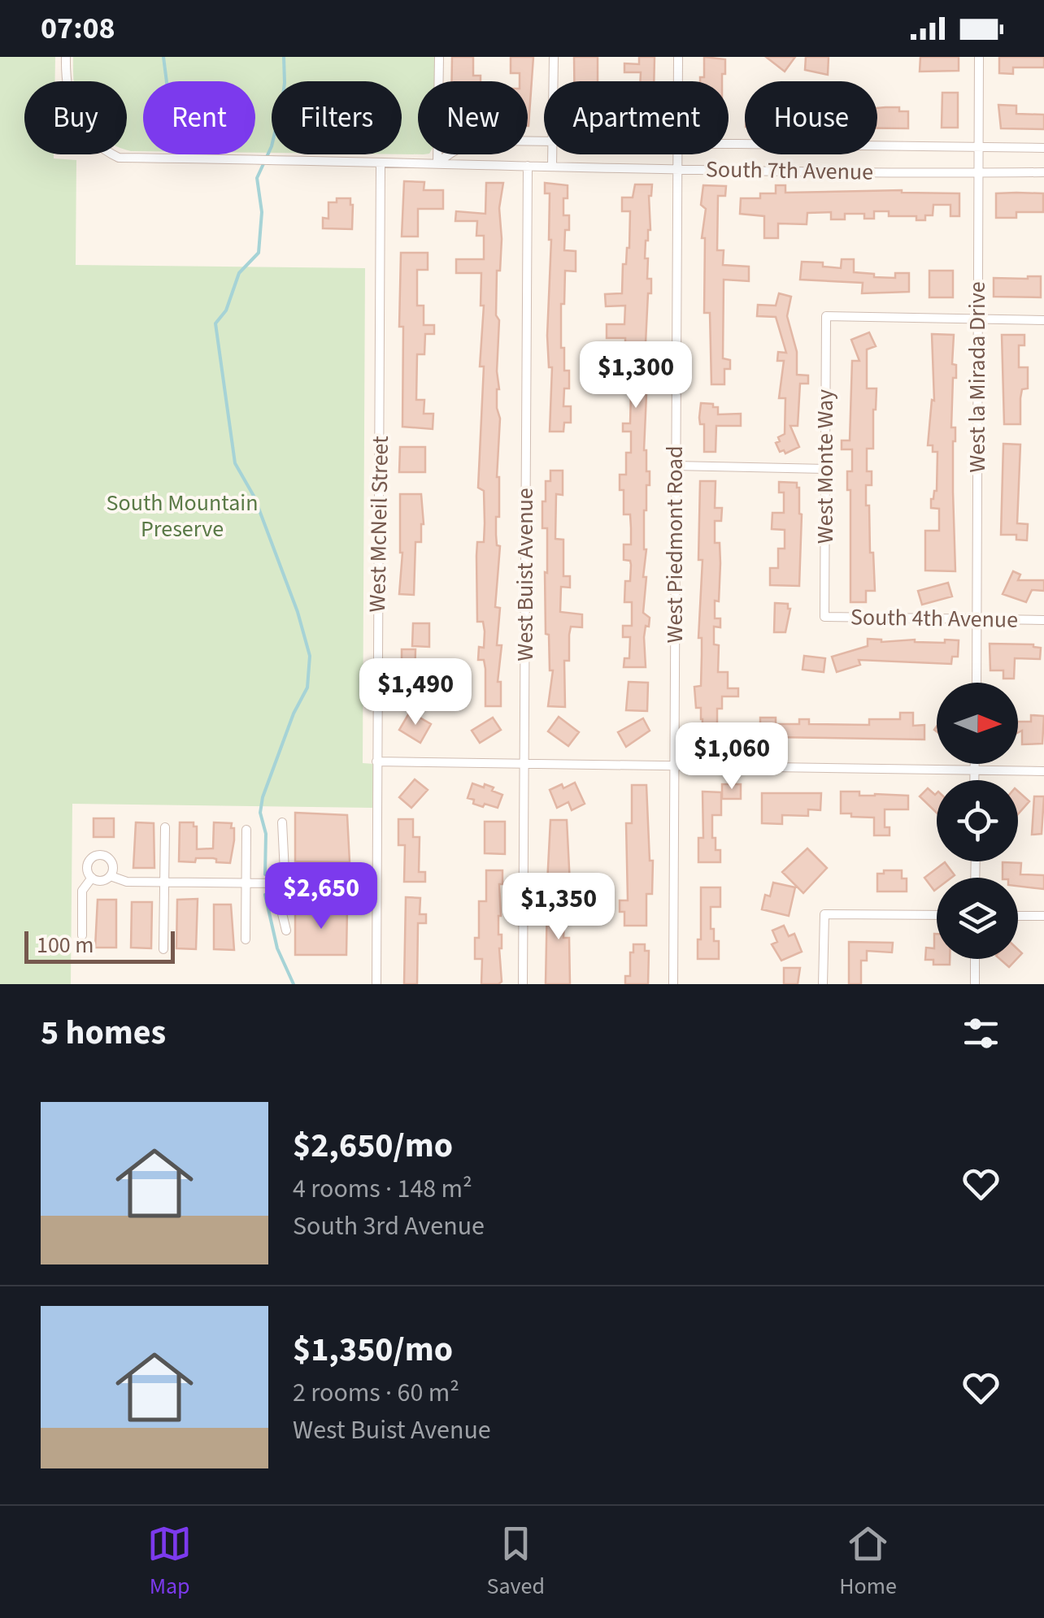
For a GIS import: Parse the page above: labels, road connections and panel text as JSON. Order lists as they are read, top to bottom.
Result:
{
  "streets": {
    "street": [
      "South 7th Avenue",
      "West la Mirada Drive",
      "West Monte Way",
      "West McNeil Street",
      "West Piedmont Road",
      "West Buist Avenue",
      "South 4th Avenue"
    ]
  },
  "crossings": [
    ["South 7th Avenue", "West la Mirada Drive"],
    ["South 7th Avenue", "West McNeil Street"],
    ["South 7th Avenue", "West Piedmont Road"],
    ["South 7th Avenue", "West Buist Avenue"],
    ["West la Mirada Drive", "West Monte Way"],
    ["West la Mirada Drive", "South 4th Avenue"],
    ["West Monte Way", "South 4th Avenue"]
  ],
  "parks": ["South Mountain Preserve"],
  "scale_bar": "100 m",
  "north": "right",
  "page": {
    "status": "07:08",
    "chip": [
      "Buy",
      "Rent",
      "Filters",
      "New",
      "Apartment",
      "House"
    ],
    "price": [
      "$1,300",
      "$1,490",
      "$1,060",
      "$2,650",
      "$1,350"
    ],
    "scale": "100 m",
    "heading": "5 homes",
    "list": [
      {
        "name": "$2,650/mo",
        "note": "4 rooms · 148 m² · South 3rd Avenue"
      },
      {
        "name": "$1,350/mo",
        "note": "2 rooms · 60 m² · West Buist Avenue"
      }
    ],
    "tabs": ["Map", "Saved", "Home"]
  }
}
